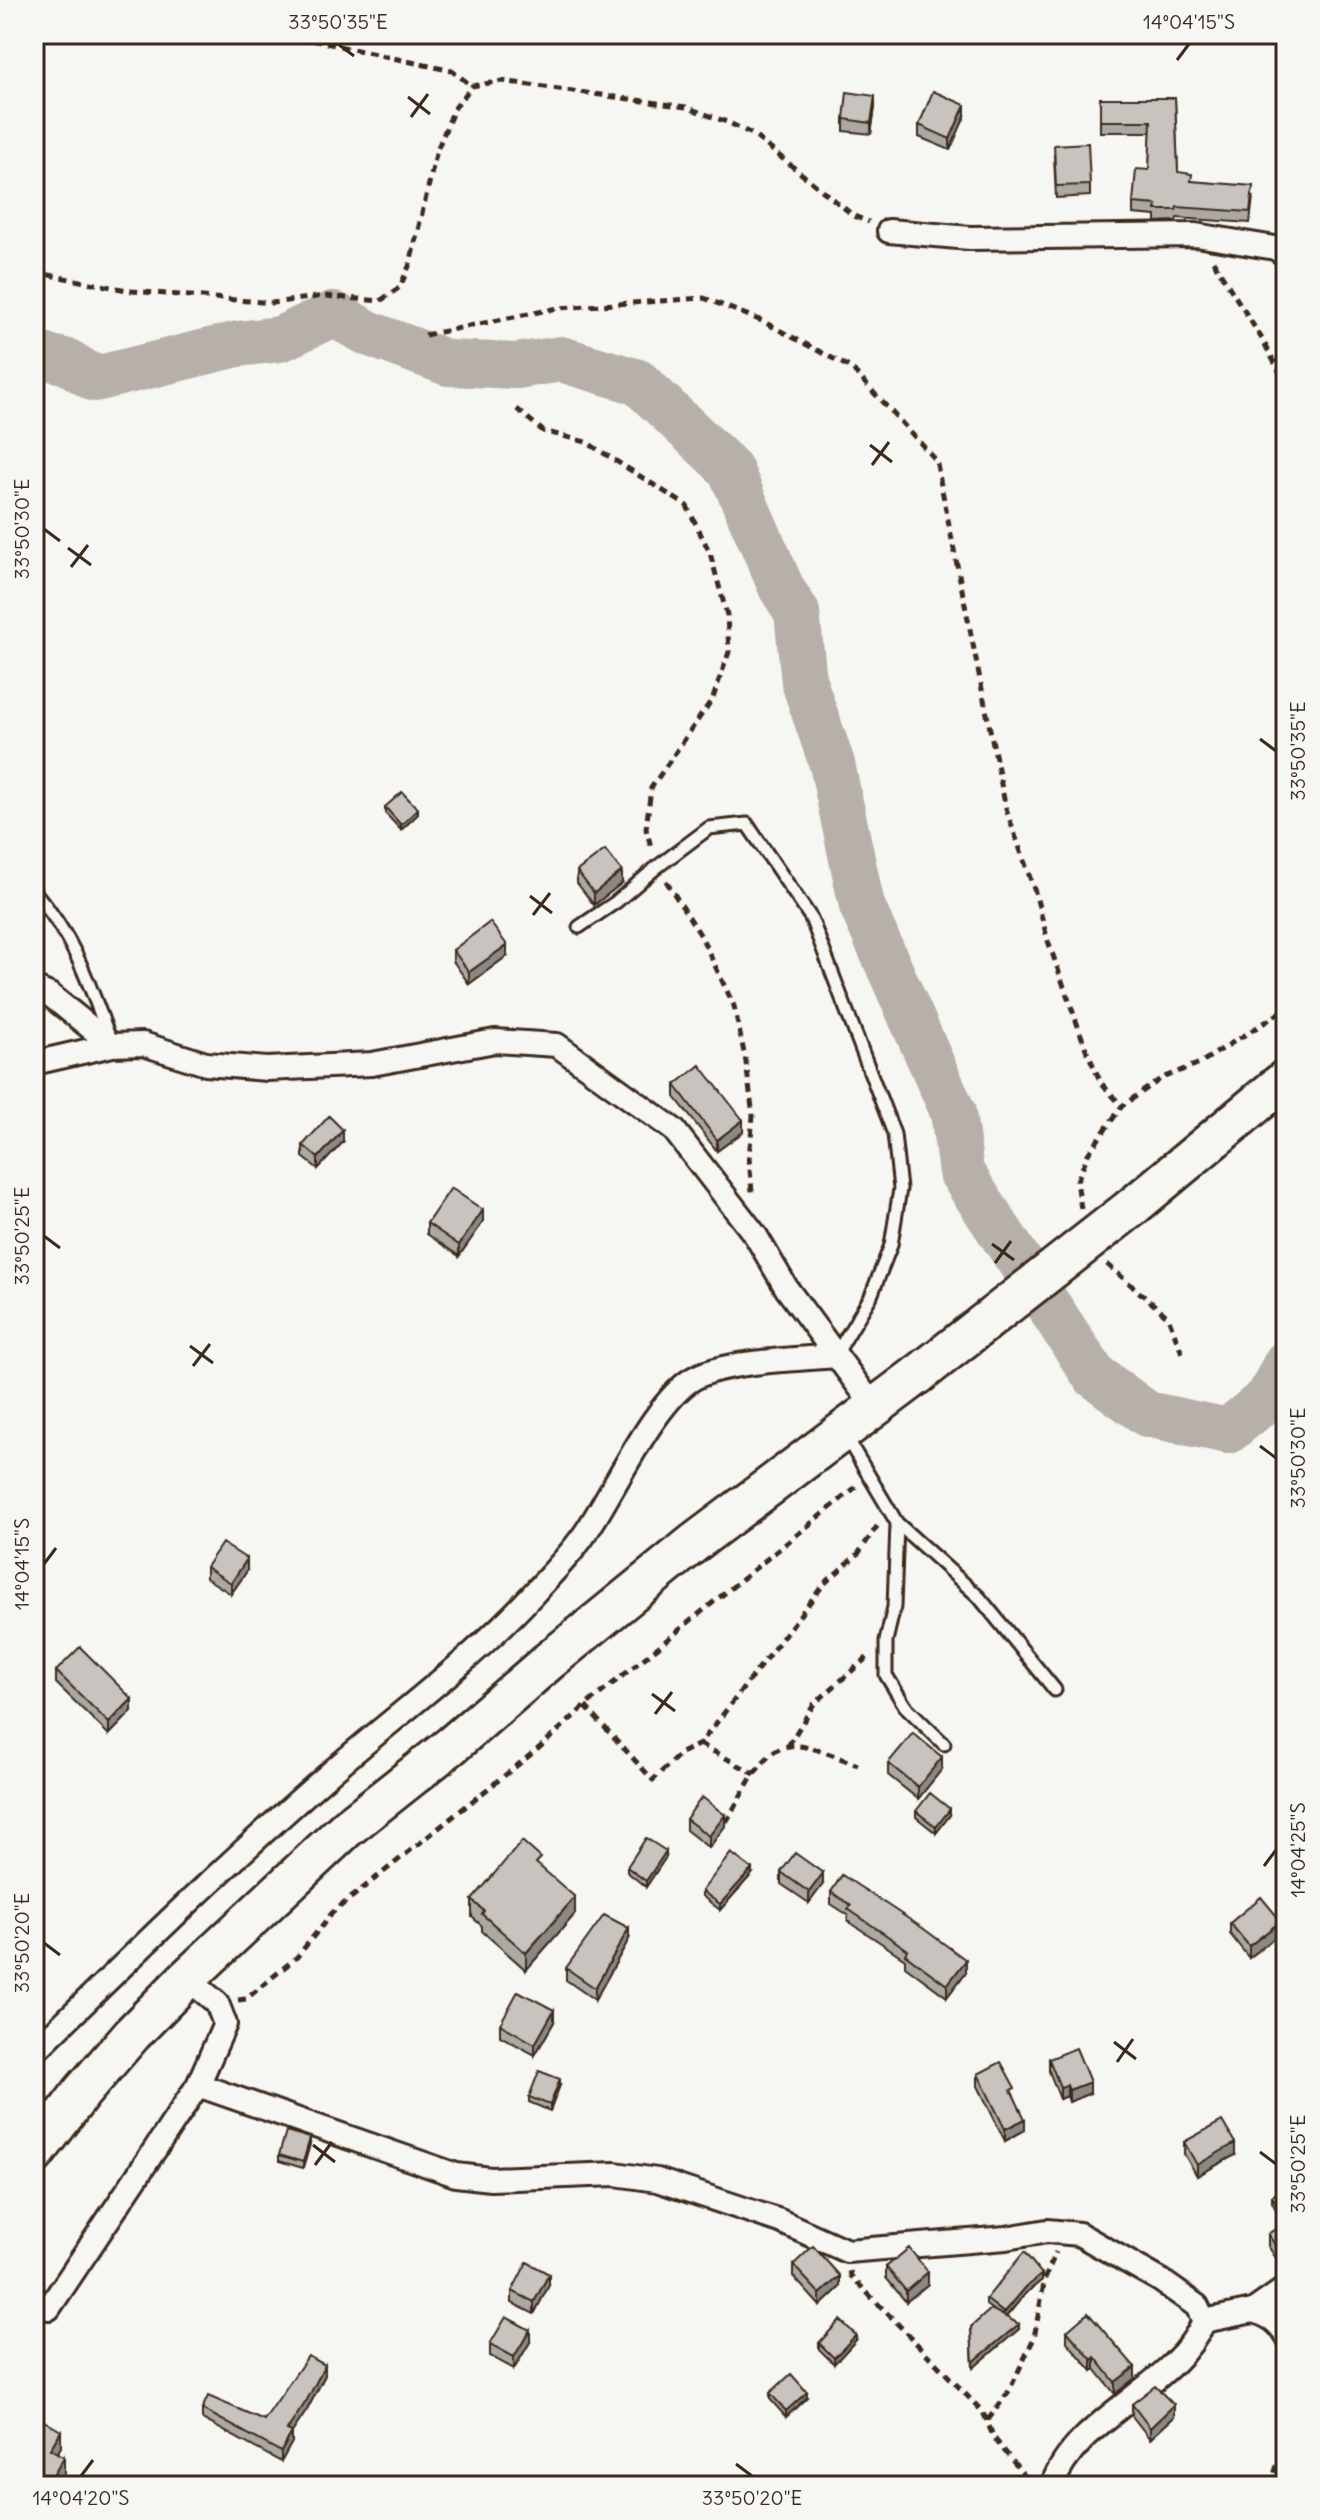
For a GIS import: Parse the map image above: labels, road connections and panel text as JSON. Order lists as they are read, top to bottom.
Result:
{
  "coordinates": [
    "33°50'35\"E",
    "14°04'15\"S",
    "33°50'30\"E",
    "33°50'25\"E",
    "14°04'25\"S",
    "33°50'20\"E",
    "14°04'20\"S"
  ]
}
